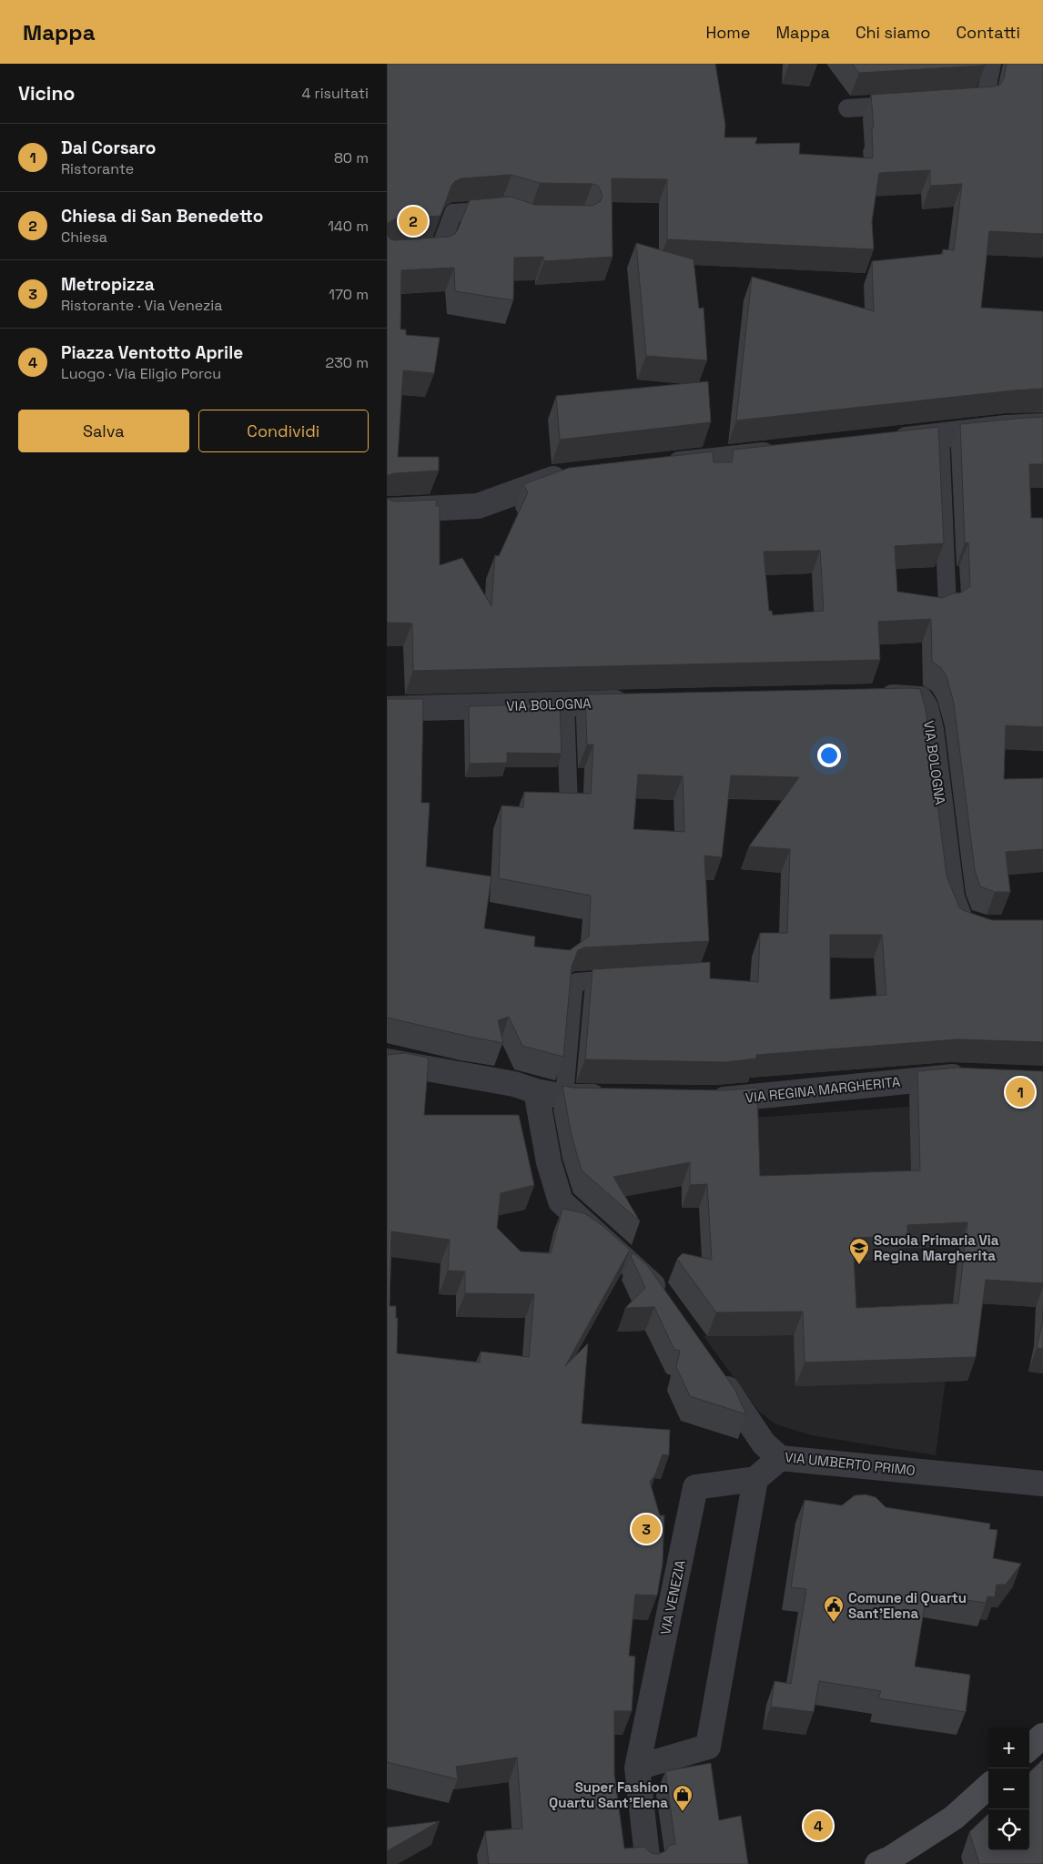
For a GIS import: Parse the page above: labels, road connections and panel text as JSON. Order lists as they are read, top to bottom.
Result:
{
  "streets": {
    "street": [
      "VIA BOLOGNA",
      "VIA REGINA MARGHERITA",
      "VIA UMBERTO PRIMO",
      "VIA VENEZIA"
    ]
  },
  "places": {
    "school or university": ["Scuola Primaria Via Regina Margherita"],
    "public building": ["Comune di Quartu Sant'Elena"],
    "shop": ["Super Fashion Quartu Sant'Elena"]
  },
  "page": {
    "header": "Mappa",
    "nav": [
      "Home",
      "Mappa",
      "Chi siamo",
      "Contatti"
    ],
    "heading": ["Vicino", "4 risultati"],
    "list": [
      {
        "mark": "1",
        "name": "Dal Corsaro",
        "note": "Ristorante",
        "value": "80 m"
      },
      {
        "mark": "2",
        "name": "Chiesa di San Benedetto",
        "note": "Chiesa",
        "value": "140 m"
      },
      {
        "mark": "3",
        "name": "Metropizza",
        "note": "Ristorante · Via Venezia",
        "value": "170 m"
      },
      {
        "mark": "4",
        "name": "Piazza Ventotto Aprile",
        "note": "Luogo · Via Eligio Porcu",
        "value": "230 m"
      }
    ],
    "pins": [
      "2",
      "1",
      "3",
      "4"
    ],
    "buttons": ["Salva", "Condividi"],
    "map_buttons": ["+", "−"]
  }
}
